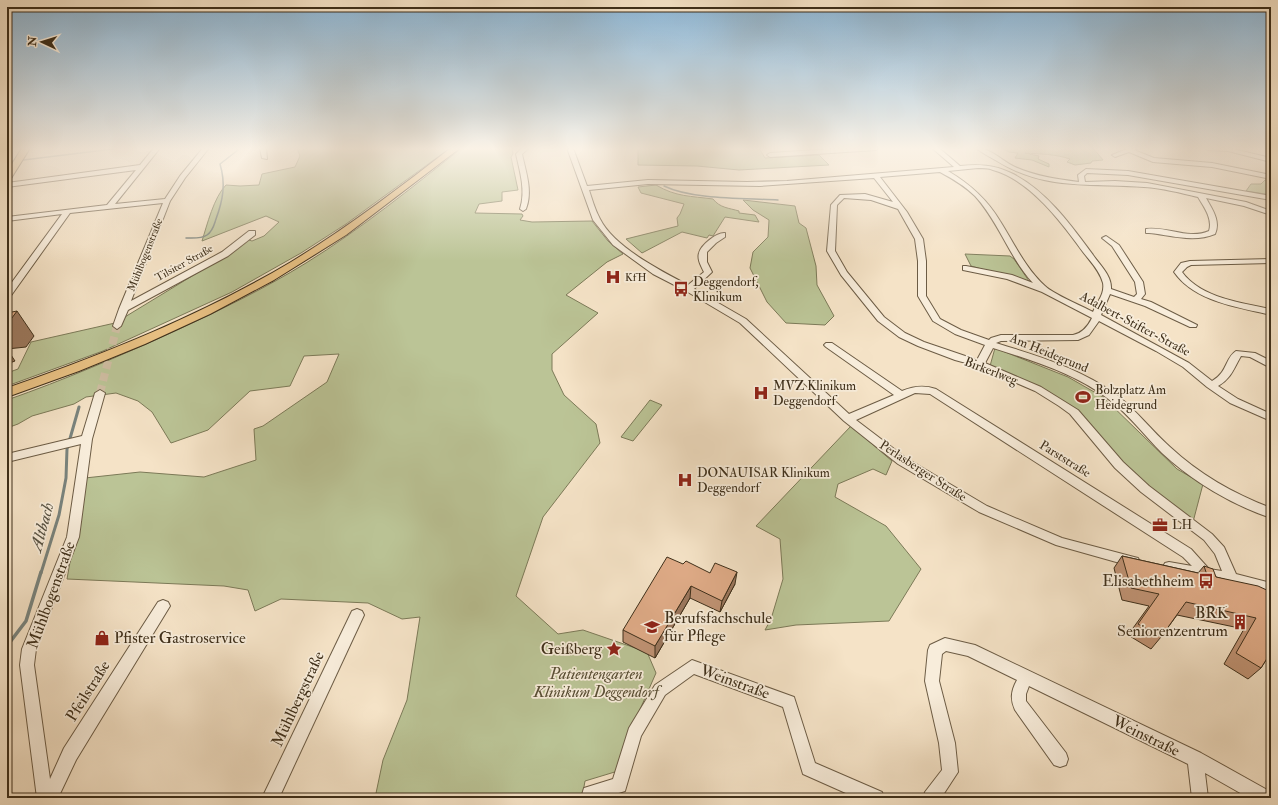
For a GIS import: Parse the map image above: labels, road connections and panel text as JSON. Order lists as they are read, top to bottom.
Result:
{
  "streets": {
    "street": [
      "Mühlbogenstraße",
      "Tilsiter Straße",
      "Adalbert-Stifter-Straße",
      "Am Heidegrund",
      "Birkerlweg",
      "Parststraße",
      "Perlasberger Straße",
      "Weinstraße",
      "Pfeilstraße",
      "Mühlbergstraße"
    ]
  },
  "crossings": [
    ["Mühlbogenstraße", "Tilsiter Straße"],
    ["Adalbert-Stifter-Straße", "Am Heidegrund"],
    ["Am Heidegrund", "Birkerlweg"],
    ["Parststraße", "Perlasberger Straße"]
  ],
  "water": ["Altbach"],
  "parks": ["Patientengarten Klinikum Deggendorf"],
  "places": {
    "hospital": ["KfH", "MVZ Klinikum Deggendorf", "DONAUISAR Klinikum Deggendorf"],
    "bus stop": ["Deggendorf, Klinikum", "Elisabethheim"],
    "sports": ["Bolzplatz Am Heidegrund"],
    "office": ["LH"],
    "building": ["BRK Seniorenzentrum"],
    "school or university": ["Berufsfachschule für Pflege"],
    "shop": ["Pfister Gastroservice"],
    "place": ["Geißberg"]
  },
  "north": "left"
}
